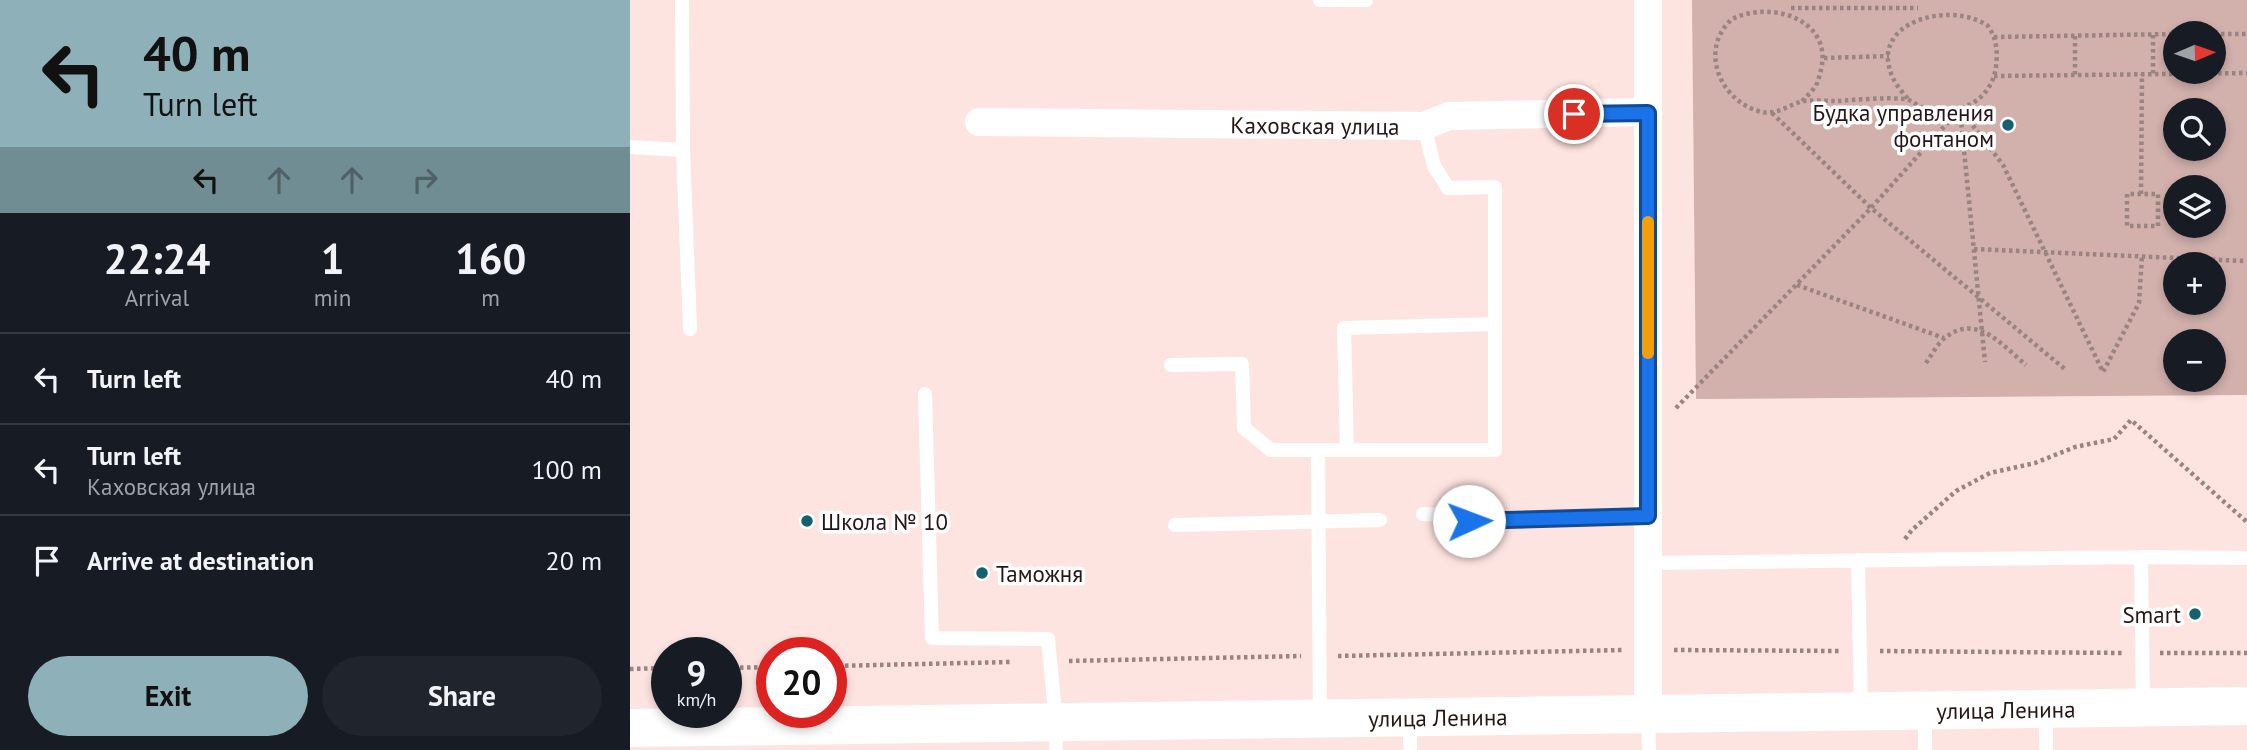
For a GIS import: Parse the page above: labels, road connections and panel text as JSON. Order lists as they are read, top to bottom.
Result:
{
  "streets": {
    "street": ["Каховская улица", "улица Ленина"]
  },
  "places": [
    "Будка управления фонтаном",
    "Школа № 10",
    "Таможня",
    "Smart"
  ],
  "north": "right",
  "page": {
    "turn": ["40 m", "Turn left"],
    "map_buttons": ["+", "−"],
    "eta": [
      "22:24",
      "Arrival",
      "1",
      "min",
      "160",
      "m"
    ],
    "list": [
      {
        "name": "Turn left",
        "value": "40 m"
      },
      {
        "name": "Turn left",
        "note": "Каховская улица",
        "value": "100 m"
      },
      {
        "name": "Arrive at destination",
        "value": "20 m"
      }
    ],
    "speed": "9 km/h",
    "limit": "20",
    "buttons": ["Exit", "Share"]
  }
}
